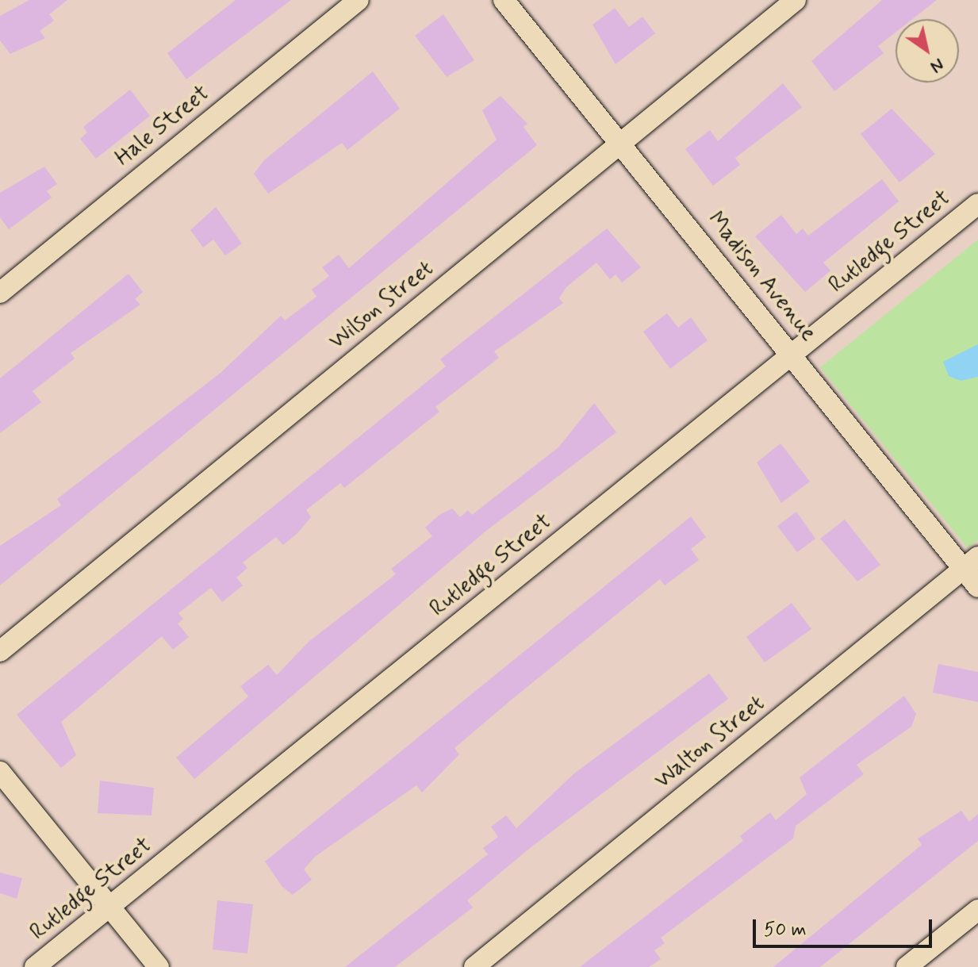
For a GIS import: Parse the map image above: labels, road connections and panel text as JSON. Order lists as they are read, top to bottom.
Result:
{
  "streets": {
    "street": [
      "Hale Street",
      "Rutledge Street",
      "Madison Avenue",
      "Wilson Street",
      "Walton Street"
    ]
  },
  "crossings": [
    ["Rutledge Street", "Madison Avenue"],
    ["Madison Avenue", "Wilson Street"],
    ["Madison Avenue", "Walton Street"]
  ],
  "scale_bar": "50 m",
  "north": "bottom right"
}
